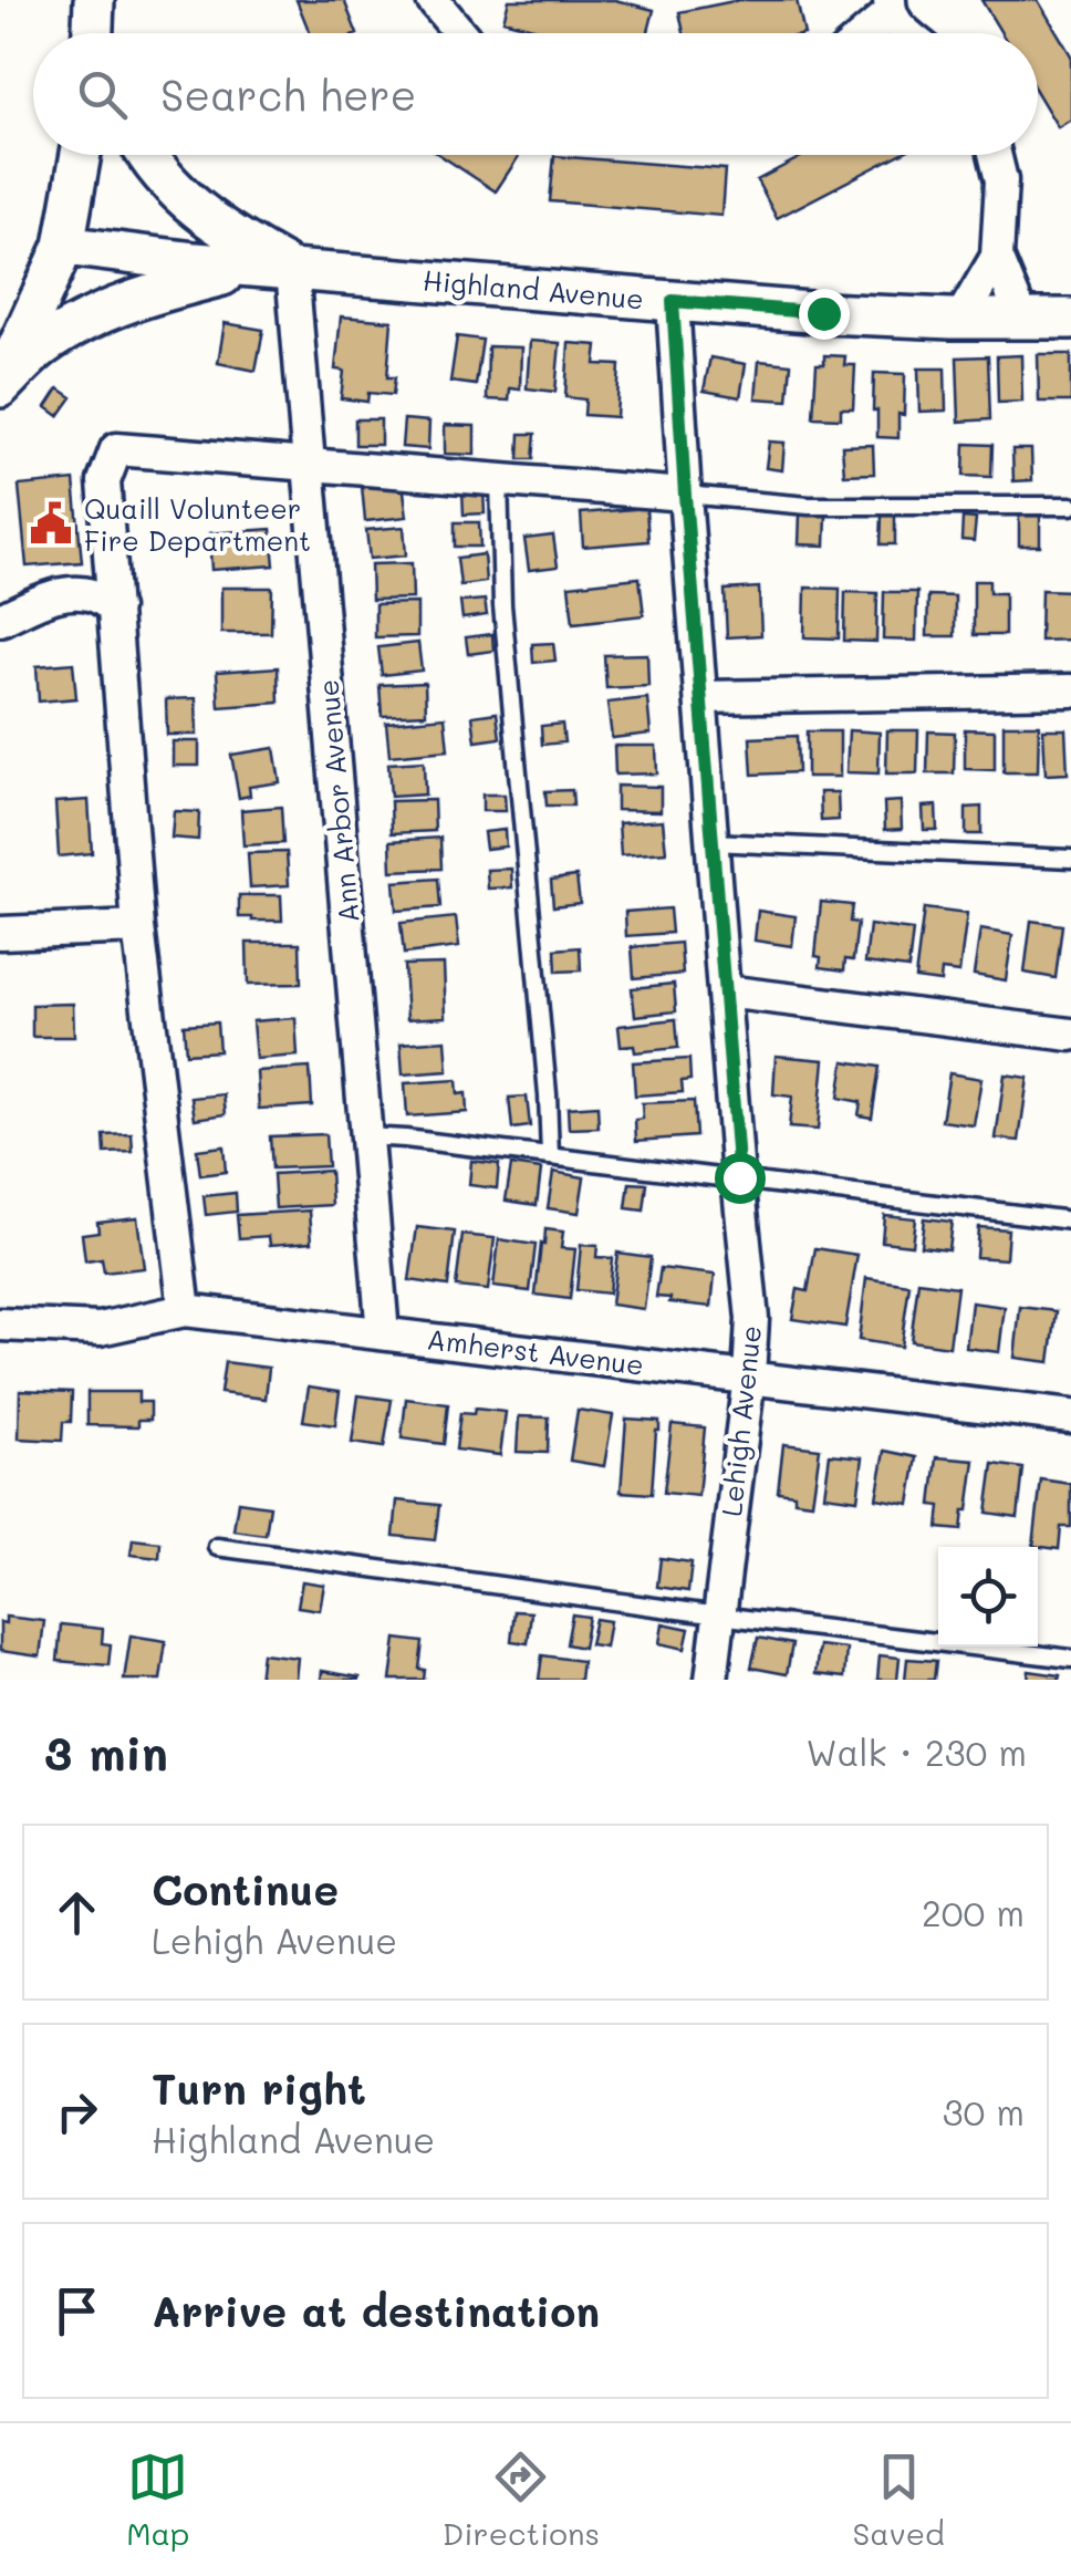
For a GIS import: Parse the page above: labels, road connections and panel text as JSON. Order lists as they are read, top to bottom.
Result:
{
  "streets": {
    "street": [
      "Highland Avenue",
      "Ann Arbor Avenue",
      "Amherst Avenue",
      "Lehigh Avenue"
    ]
  },
  "crossings": [
    ["Highland Avenue", "Ann Arbor Avenue"],
    ["Highland Avenue", "Lehigh Avenue"],
    ["Ann Arbor Avenue", "Amherst Avenue"],
    ["Amherst Avenue", "Lehigh Avenue"]
  ],
  "places": {
    "public building": ["Quaill Volunteer Fire Department"]
  },
  "page": {
    "search": "Search here",
    "heading": ["3 min", "Walk · 230 m"],
    "list": [
      ["Continue", "Lehigh Avenue", "200 m"],
      ["Turn right", "Highland Avenue", "30 m"],
      "Arrive at destination"
    ],
    "nav": ["Map", "Directions", "Saved"]
  }
}
